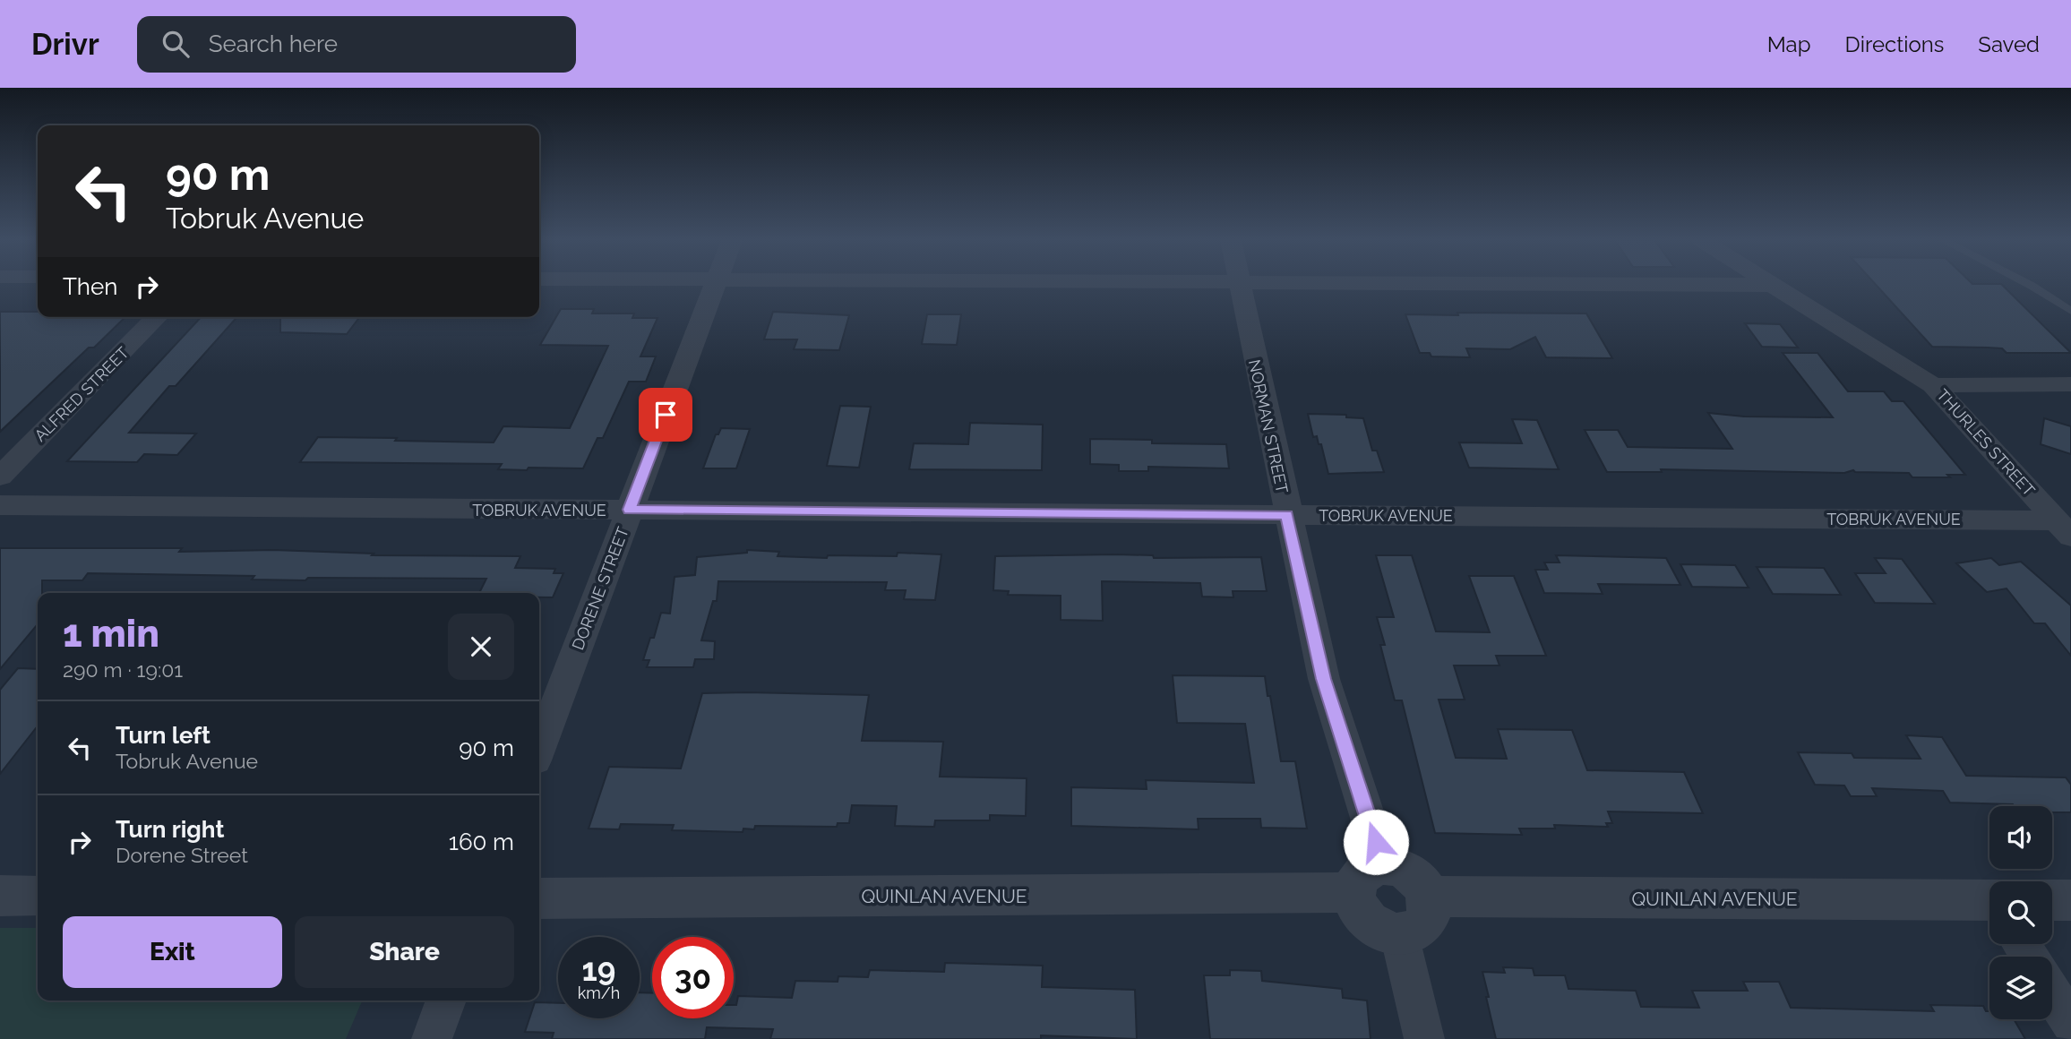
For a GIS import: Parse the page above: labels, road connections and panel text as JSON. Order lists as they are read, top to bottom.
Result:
{
  "streets": {
    "street": [
      "ALFRED STREET",
      "NORMAN STREET",
      "THURLES STREET",
      "TOBRUK AVENUE",
      "DORENE STREET",
      "QUINLAN AVENUE"
    ]
  },
  "crossings": [
    ["NORMAN STREET", "TOBRUK AVENUE"],
    ["NORMAN STREET", "QUINLAN AVENUE"],
    ["THURLES STREET", "TOBRUK AVENUE"],
    ["TOBRUK AVENUE", "DORENE STREET"]
  ],
  "page": {
    "header": "Drivr",
    "search": "Search here",
    "nav": ["Map", "Directions", "Saved"],
    "turn": ["90 m", "Tobruk Avenue"],
    "then": "Then",
    "heading": ["1 min", "290 m · 19:01"],
    "list": [
      {
        "name": "Turn left",
        "note": "Tobruk Avenue",
        "value": "90 m"
      },
      {
        "name": "Turn right",
        "note": "Dorene Street",
        "value": "160 m"
      }
    ],
    "buttons": ["Exit", "Share"],
    "speed": "19 km/h",
    "limit": "30"
  }
}
